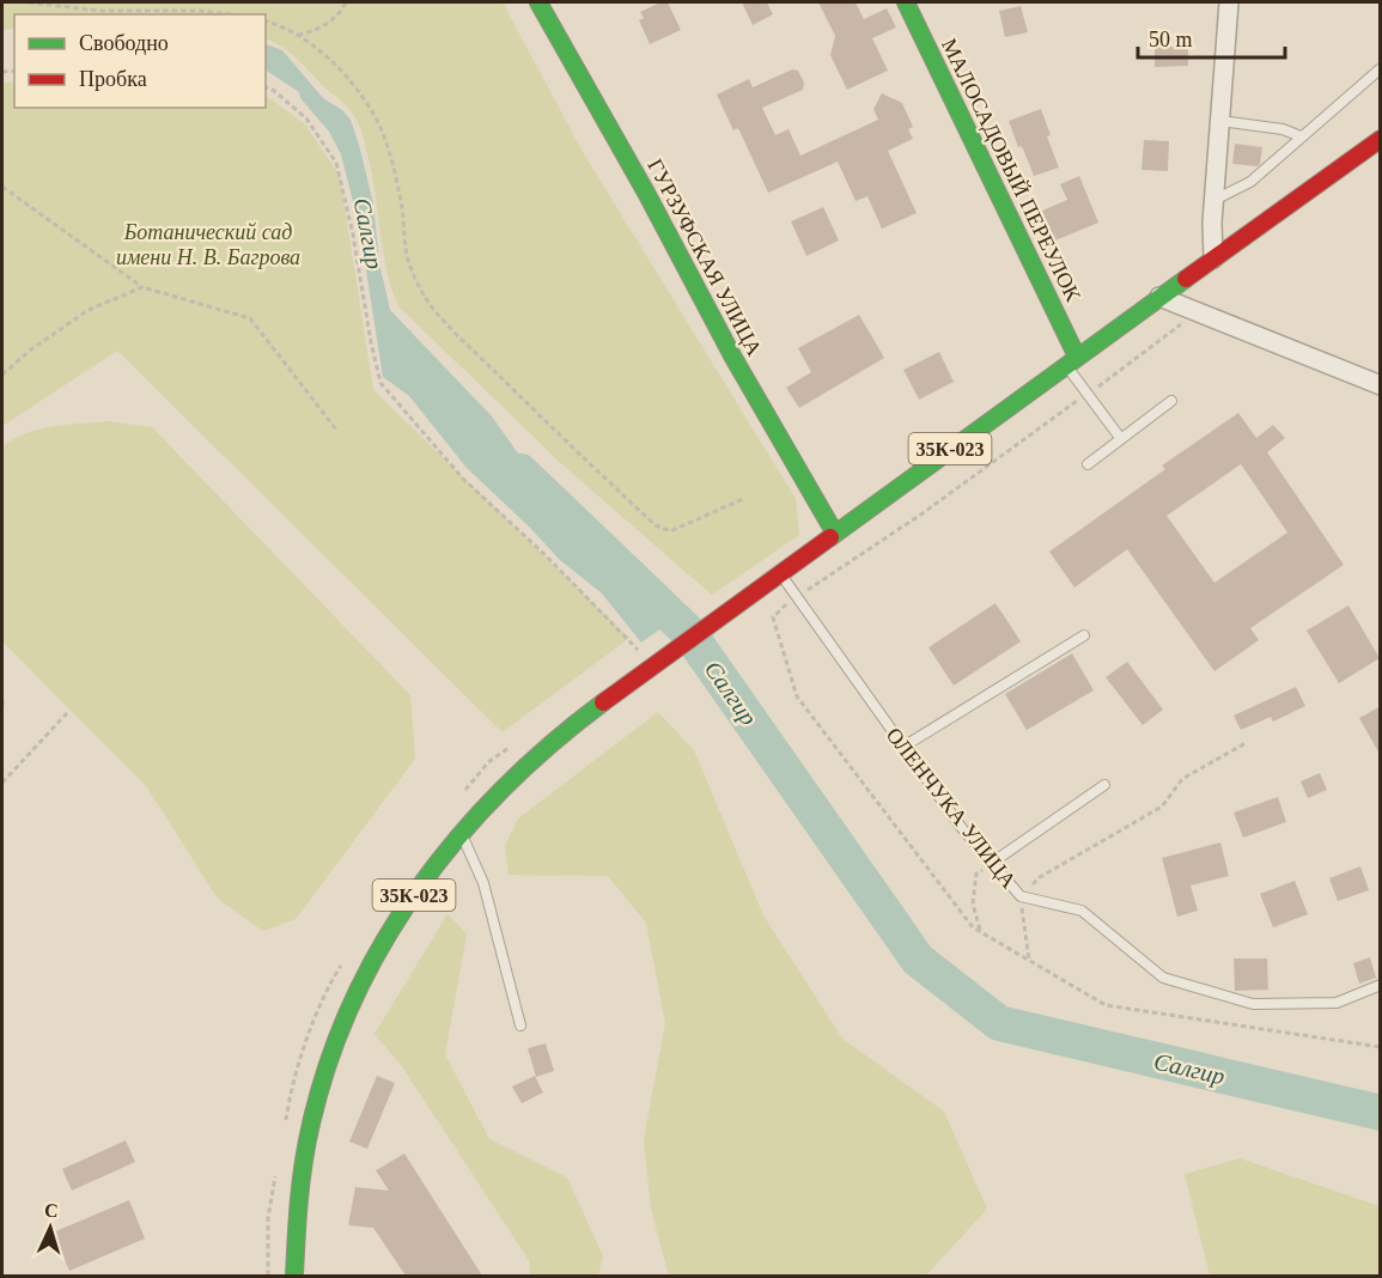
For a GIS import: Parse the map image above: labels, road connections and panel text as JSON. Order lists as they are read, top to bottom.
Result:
{
  "streets": {
    "main road": ["МАЛОСАДОВЫЙ ПЕРЕУЛОК", "ГУРЗУФСКАЯ УЛИЦА", "35К-023"],
    "lane": ["ОЛЕНЧУКА УЛИЦА"]
  },
  "crossings": [
    ["МАЛОСАДОВЫЙ ПЕРЕУЛОК", "35К-023"],
    ["ГУРЗУФСКАЯ УЛИЦА", "35К-023"],
    ["35К-023", "ОЛЕНЧУКА УЛИЦА"]
  ],
  "water": ["Салгир"],
  "parks": ["Ботанический сад имени Н. В. Багрова"],
  "legend": ["Свободно", "Пробка"],
  "scale_bar": "50 m",
  "north": "top"
}
